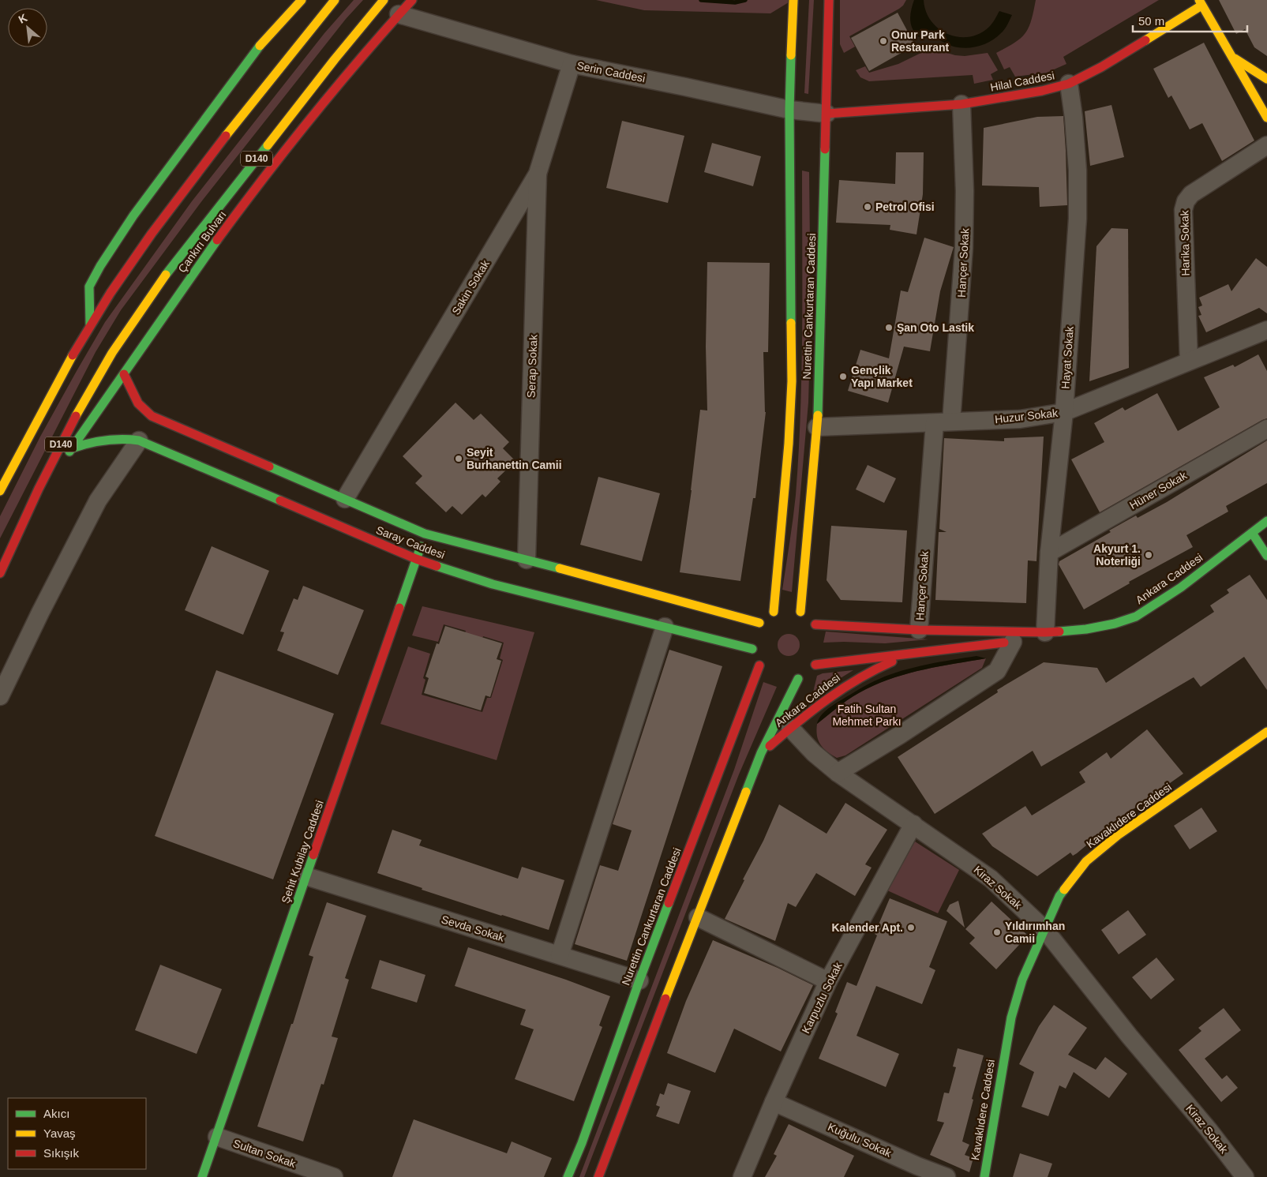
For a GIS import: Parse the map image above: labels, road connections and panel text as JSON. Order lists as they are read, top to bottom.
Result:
{
  "streets": {
    "main road": [
      "Hilal Caddesi",
      "D140",
      "Çankırı Bulvarı",
      "Nurettin Cankurtaran Caddesi",
      "Saray Caddesi",
      "Ankara Caddesi",
      "Kavaklıdere Caddesi",
      "Şehit Kubilay Caddesi"
    ],
    "street": [
      "Serin Caddesi",
      "Harika Sokak",
      "Hançer Sokak",
      "Sakin Sokak",
      "Hayat Sokak",
      "Serap Sokak",
      "Huzur Sokak",
      "Hüner Sokak",
      "Kiraz Sokak",
      "Sevda Sokak",
      "Karpuzlu Sokak",
      "Kuğulu Sokak",
      "Sultan Sokak"
    ]
  },
  "crossings": [
    ["Serin Caddesi", "Hilal Caddesi"],
    ["Serin Caddesi", "Çankırı Bulvarı"],
    ["Serin Caddesi", "Sakin Sokak"],
    ["Serin Caddesi", "Nurettin Cankurtaran Caddesi"],
    ["Hilal Caddesi", "Hançer Sokak"],
    ["Hilal Caddesi", "Nurettin Cankurtaran Caddesi"],
    ["Hilal Caddesi", "Hayat Sokak"],
    ["Çankırı Bulvarı", "Saray Caddesi"],
    ["Harika Sokak", "Huzur Sokak"],
    ["Hançer Sokak", "Huzur Sokak"],
    ["Hançer Sokak", "Ankara Caddesi"],
    ["Sakin Sokak", "Serap Sokak"],
    ["Sakin Sokak", "Saray Caddesi"],
    ["Nurettin Cankurtaran Caddesi", "Huzur Sokak"],
    ["Nurettin Cankurtaran Caddesi", "Sevda Sokak"],
    ["Hayat Sokak", "Huzur Sokak"],
    ["Hayat Sokak", "Hüner Sokak"],
    ["Hayat Sokak", "Ankara Caddesi"],
    ["Serap Sokak", "Saray Caddesi"],
    ["Saray Caddesi", "Şehit Kubilay Caddesi"],
    ["Ankara Caddesi", "Kiraz Sokak"],
    ["Kavaklıdere Caddesi", "Kiraz Sokak"],
    ["Şehit Kubilay Caddesi", "Sevda Sokak"],
    ["Şehit Kubilay Caddesi", "Sultan Sokak"],
    ["Kiraz Sokak", "Karpuzlu Sokak"],
    ["Karpuzlu Sokak", "Kuğulu Sokak"]
  ],
  "parks": ["Fatih Sultan Mehmet Parkı"],
  "places": [
    "Onur Park Restaurant",
    "Petrol Ofisi",
    "Şan Oto Lastik",
    "Gençlik Yapı Market",
    "Seyit Burhanettin Camii",
    "Akyurt 1. Noterliği",
    "Kalender Apt.",
    "Yıldırımhan Camii"
  ],
  "legend": ["Akıcı", "Yavaş", "Sıkışık"],
  "scale_bar": "50 m",
  "north": "top left"
}
